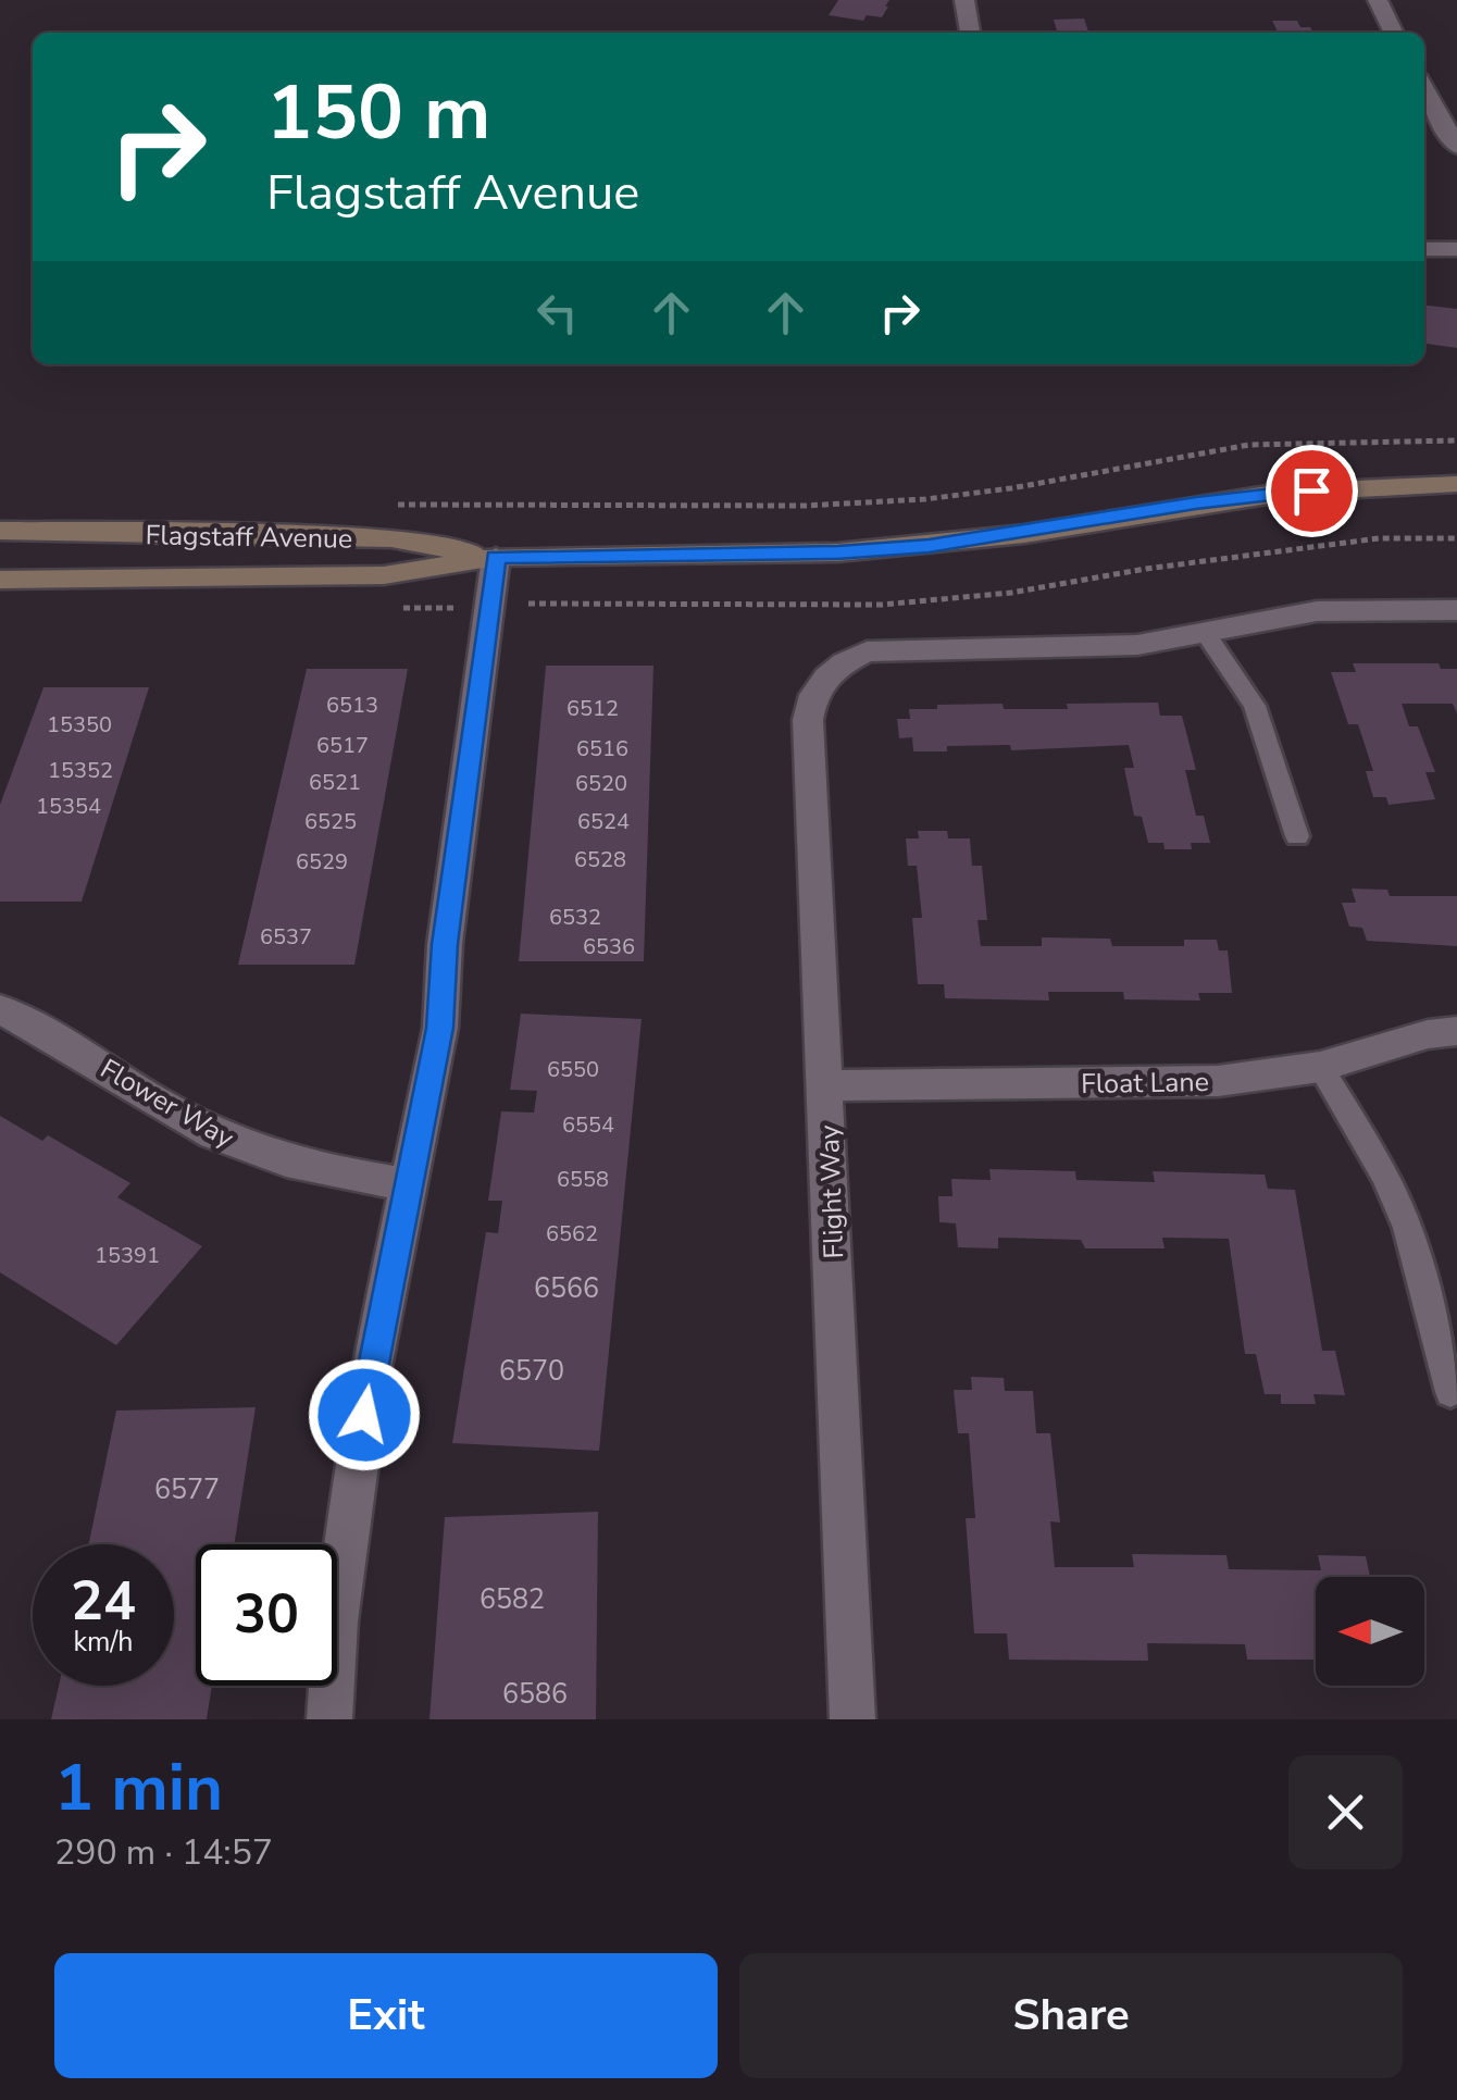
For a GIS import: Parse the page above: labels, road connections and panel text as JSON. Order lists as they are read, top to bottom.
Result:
{
  "streets": {
    "street": [
      "Flagstaff Avenue",
      "Float Lane",
      "Flower Way",
      "Flight Way"
    ]
  },
  "crossings": [
    ["Float Lane", "Flight Way"]
  ],
  "house_numbers": [
    "6513",
    "6512",
    "15350",
    "6517",
    "6516",
    "15352",
    "6521",
    "6520",
    "15354",
    "6525",
    "6524",
    "6528",
    "6529",
    "6532",
    "6537",
    "6536",
    "6550",
    "6554",
    "6558",
    "6562",
    "15391",
    "6566",
    "6570",
    "6577",
    "6582",
    "6586"
  ],
  "north": "left",
  "page": {
    "turn": ["150 m", "Flagstaff Avenue"],
    "speed": "24 km/h",
    "limit": "30",
    "heading": ["1 min", "290 m · 14:57"],
    "buttons": ["Exit", "Share"]
  }
}
